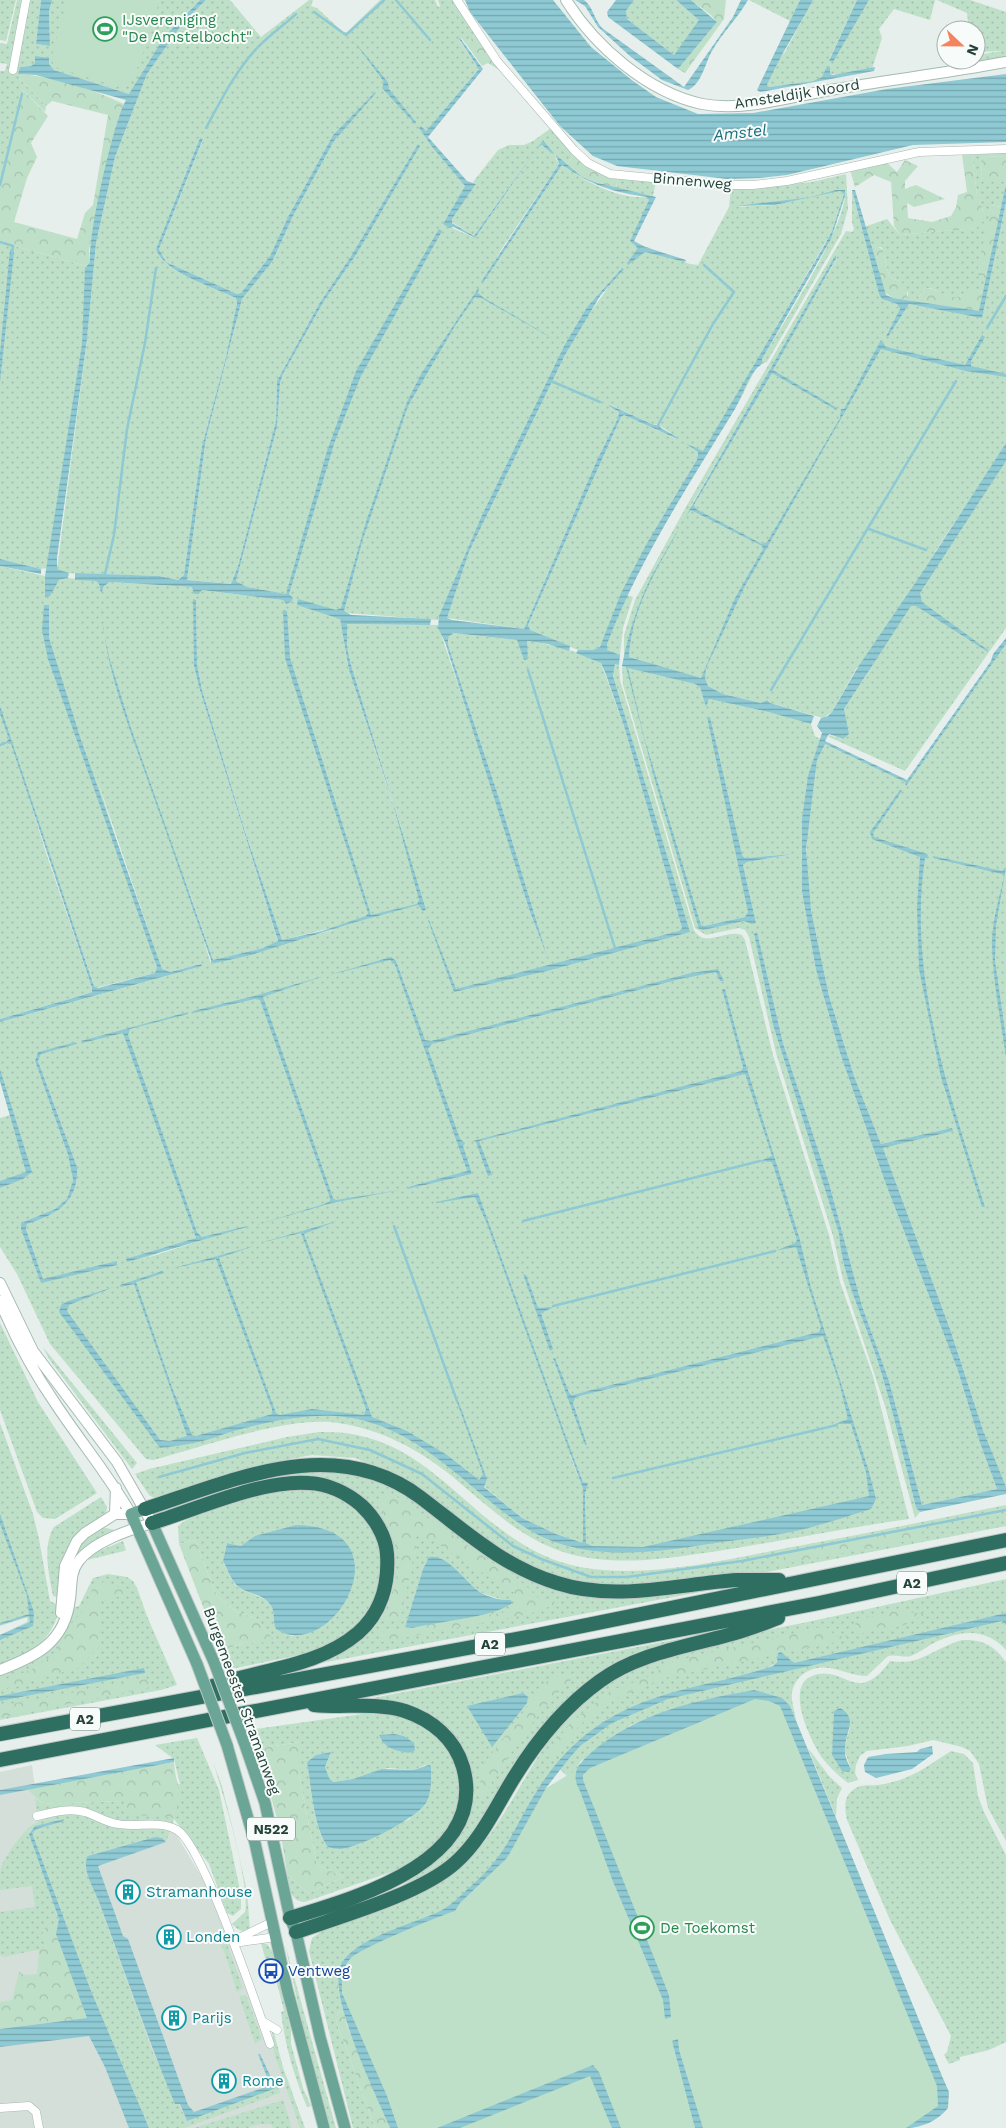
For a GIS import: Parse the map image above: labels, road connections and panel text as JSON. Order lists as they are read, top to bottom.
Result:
{
  "streets": {
    "highway": ["A2"],
    "main road": ["Burgemeester Stramanweg", "N522"],
    "street": ["Amsteldijk Noord", "Binnenweg"]
  },
  "crossings": [
    ["A2", "Burgemeester Stramanweg"]
  ],
  "water": ["Amstel"],
  "places": {
    "sports": ["IJsvereniging \"De Amstelbocht\"", "De Toekomst"],
    "building": [
      "Stramanhouse",
      "Londen",
      "Parijs",
      "Rome"
    ],
    "bus stop": ["Ventweg"]
  },
  "north": "right"
}
